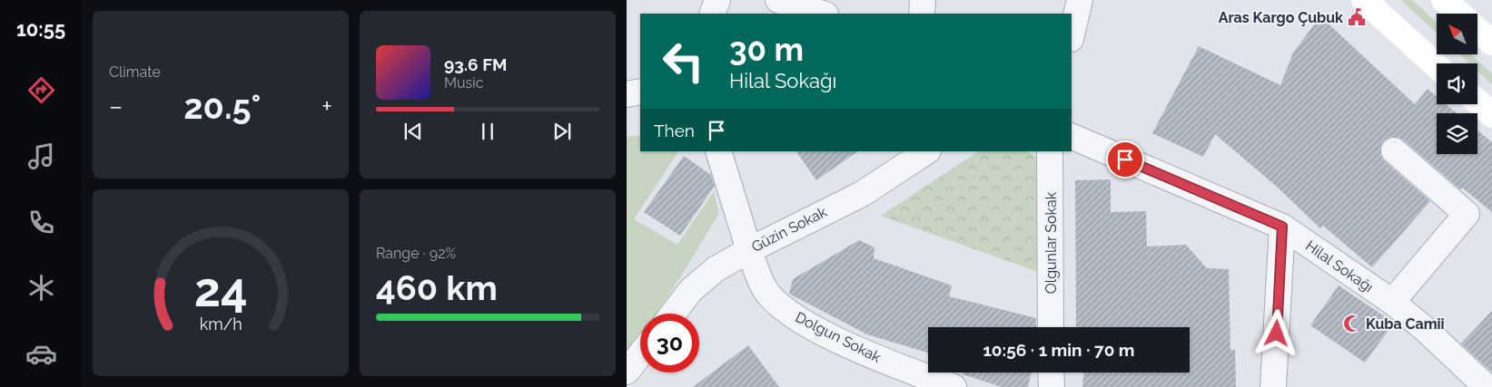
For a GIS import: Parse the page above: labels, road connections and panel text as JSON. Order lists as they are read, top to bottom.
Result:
{
  "streets": {
    "street": [
      "Güzin Sokak",
      "Olgunlar Sokak",
      "Hilal Sokağı",
      "Dolgun Sokak"
    ]
  },
  "crossings": [
    ["Güzin Sokak", "Dolgun Sokak"]
  ],
  "places": {
    "public building": ["Aras Kargo Çubuk"],
    "mosque": ["Kuba Camii"]
  },
  "north": "top left",
  "page": {
    "tabs": "10:55",
    "tile": [
      "Climate",
      ["Range · 92%", "460 km"]
    ],
    "turn": ["30 m", "Hilal Sokağı"],
    "song": ["93.6 FM", "Music"],
    "heat": ["−", "20.5°", "+"],
    "then": "Then",
    "limit": "30",
    "trip": "10:56 · 1 min · 70 m",
    "gauge": ["24", "km/h"]
  }
}
